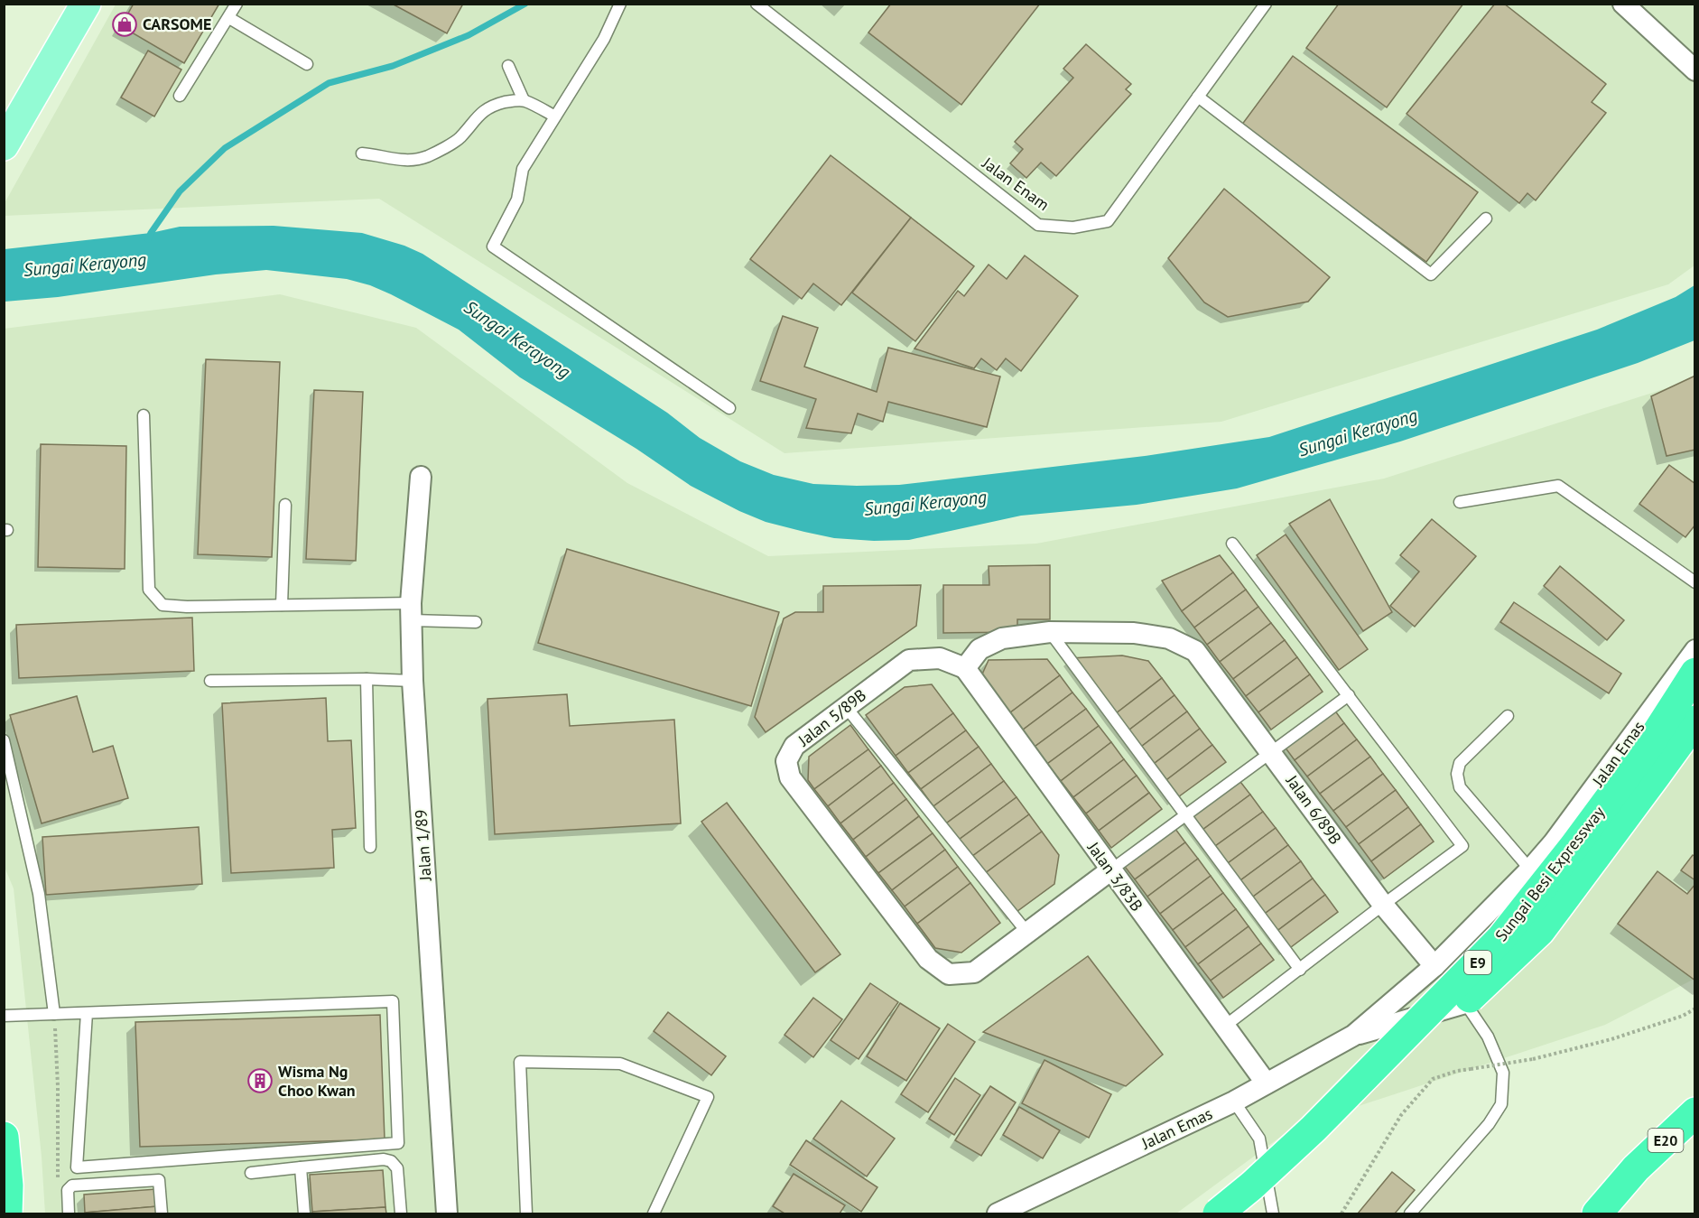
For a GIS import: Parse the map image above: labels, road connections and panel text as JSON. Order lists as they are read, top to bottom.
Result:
{
  "streets": {
    "highway": ["Sungai Besi Expressway", "E9", "E20"],
    "street": [
      "Jalan 5/89B",
      "Jalan Emas",
      "Jalan 6/89B",
      "Jalan 1/89",
      "Jalan 3/83B"
    ],
    "lane": ["Jalan Enam"]
  },
  "crossings": [
    ["Jalan 5/89B", "Jalan 3/83B"],
    ["Jalan Emas", "Jalan 6/89B"],
    ["Jalan Emas", "Jalan 3/83B"]
  ],
  "water": ["Sungai Kerayong"],
  "places": {
    "shop": ["CARSOME"],
    "building": ["Wisma Ng Choo Kwan"]
  }
}
